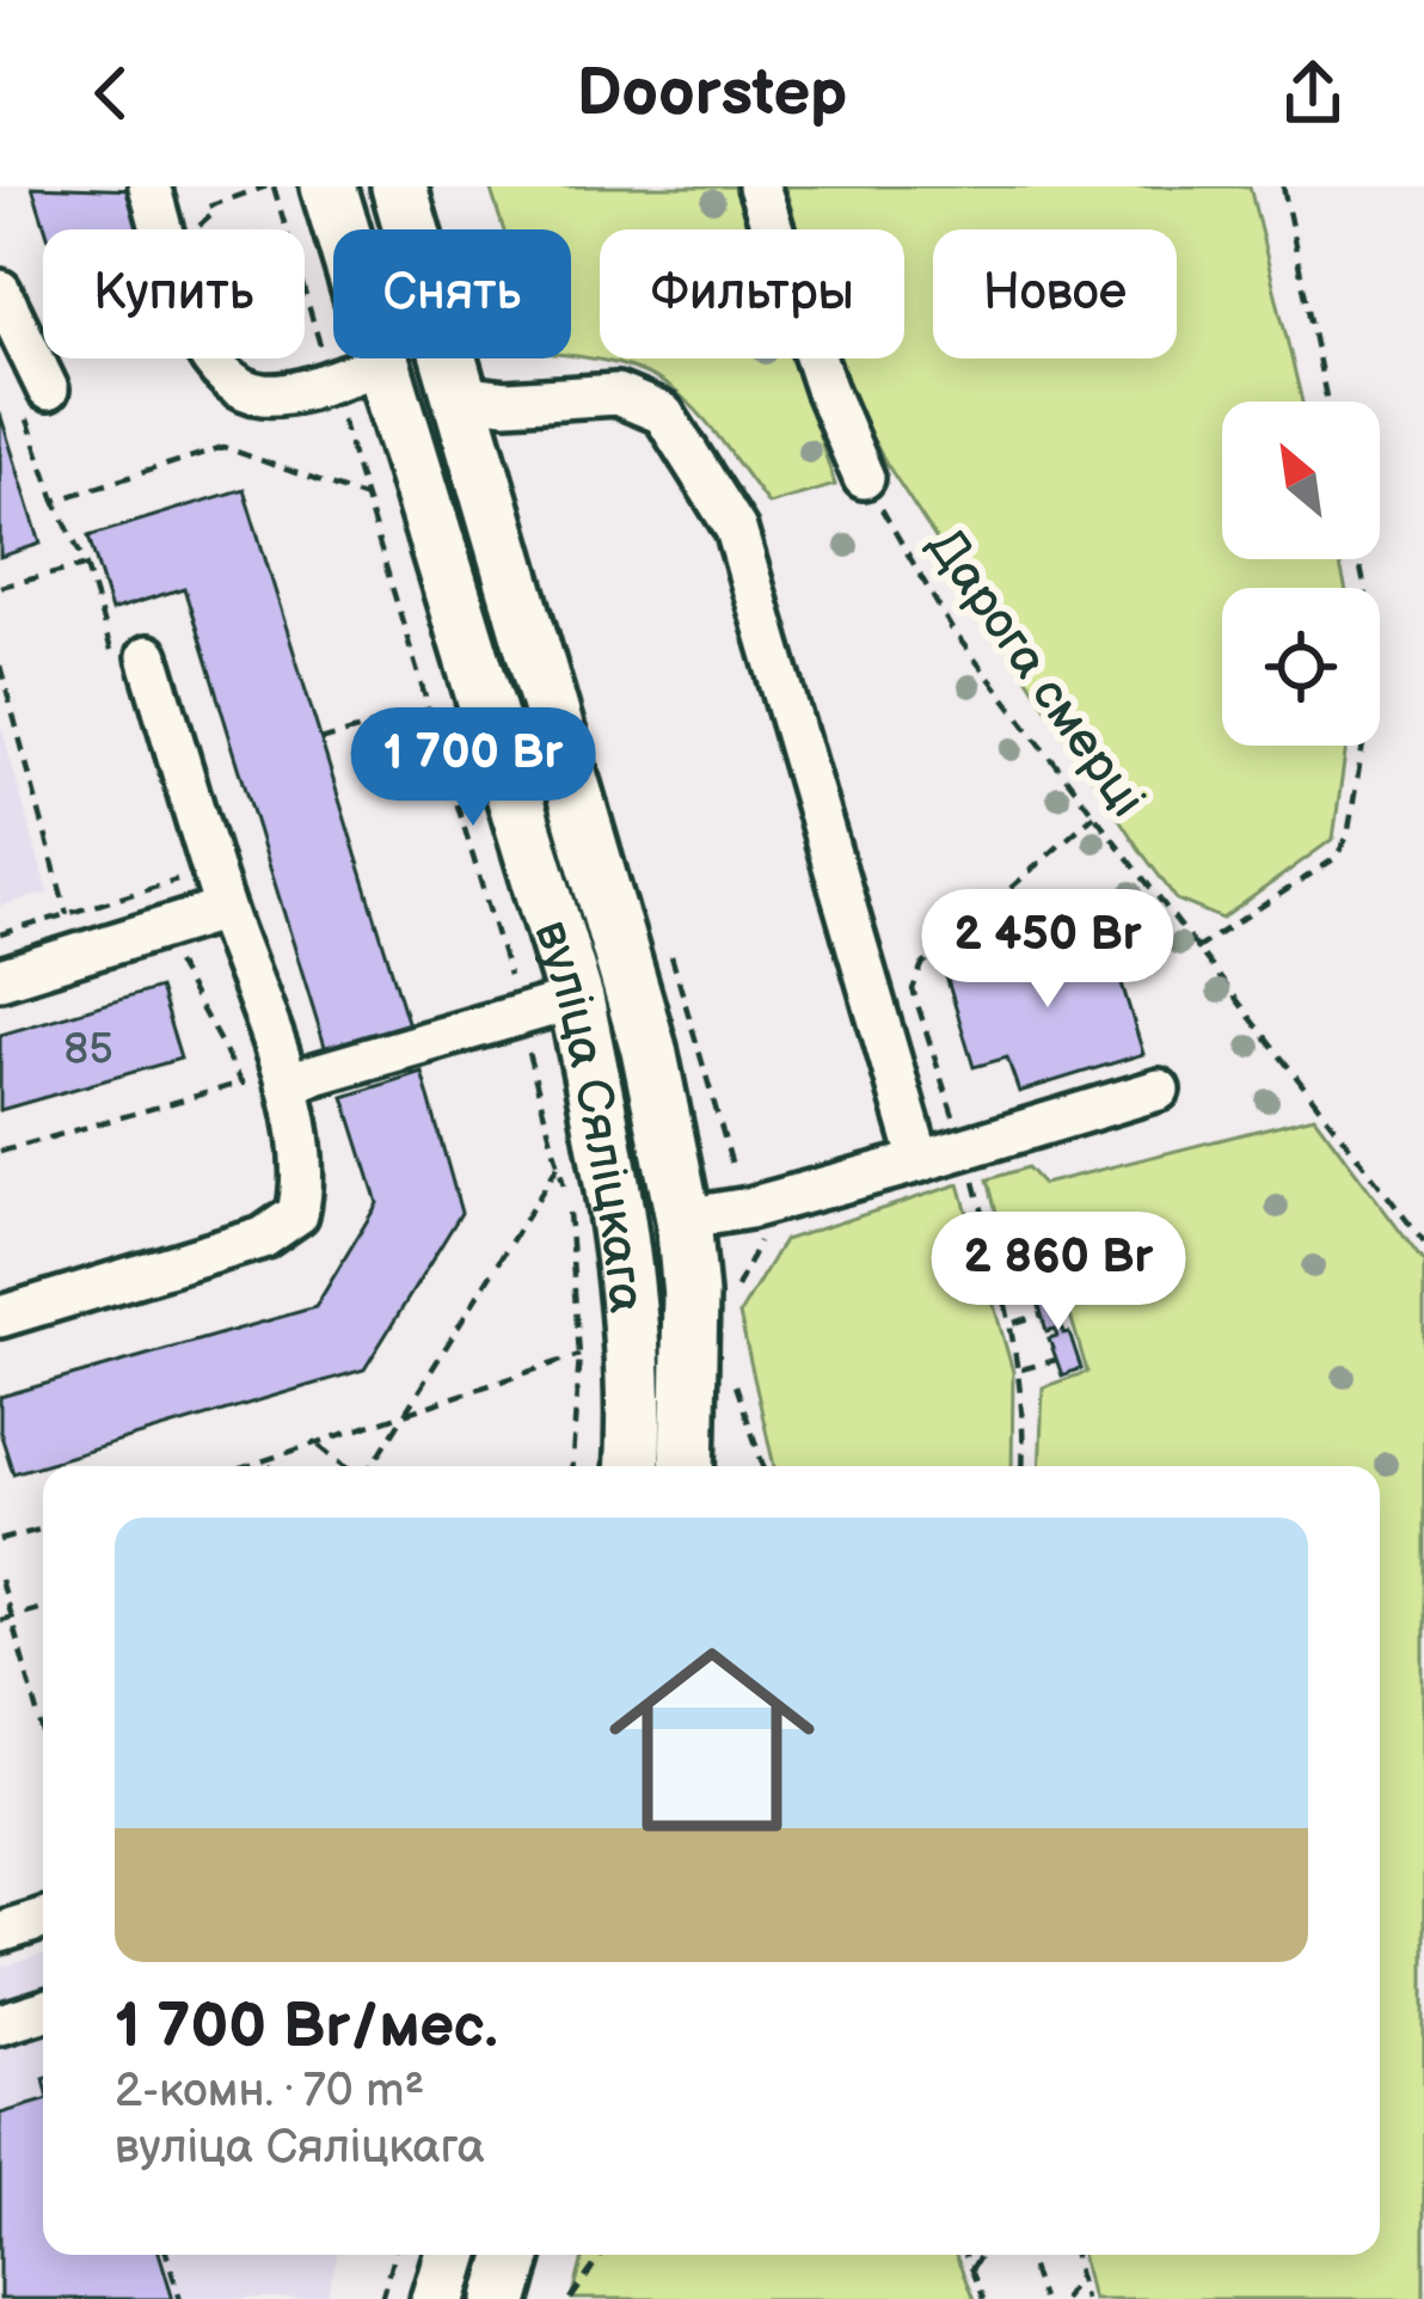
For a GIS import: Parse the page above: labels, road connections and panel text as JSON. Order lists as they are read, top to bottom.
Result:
{
  "streets": {
    "main road": ["вуліца Сяліцкага"],
    "path": ["Дарога смерці"]
  },
  "house_numbers": ["85"],
  "north": "top left",
  "page": {
    "header": "Doorstep",
    "chip": [
      "Купить",
      "Снять",
      "Фильтры",
      "Новое"
    ],
    "price": ["1 700 Br", "2 450 Br", "2 860 Br"],
    "list": [
      {
        "name": "1 700 Br/мес.",
        "note": "2-комн. · 70 m² · вуліца Сяліцкага"
      }
    ]
  }
}
